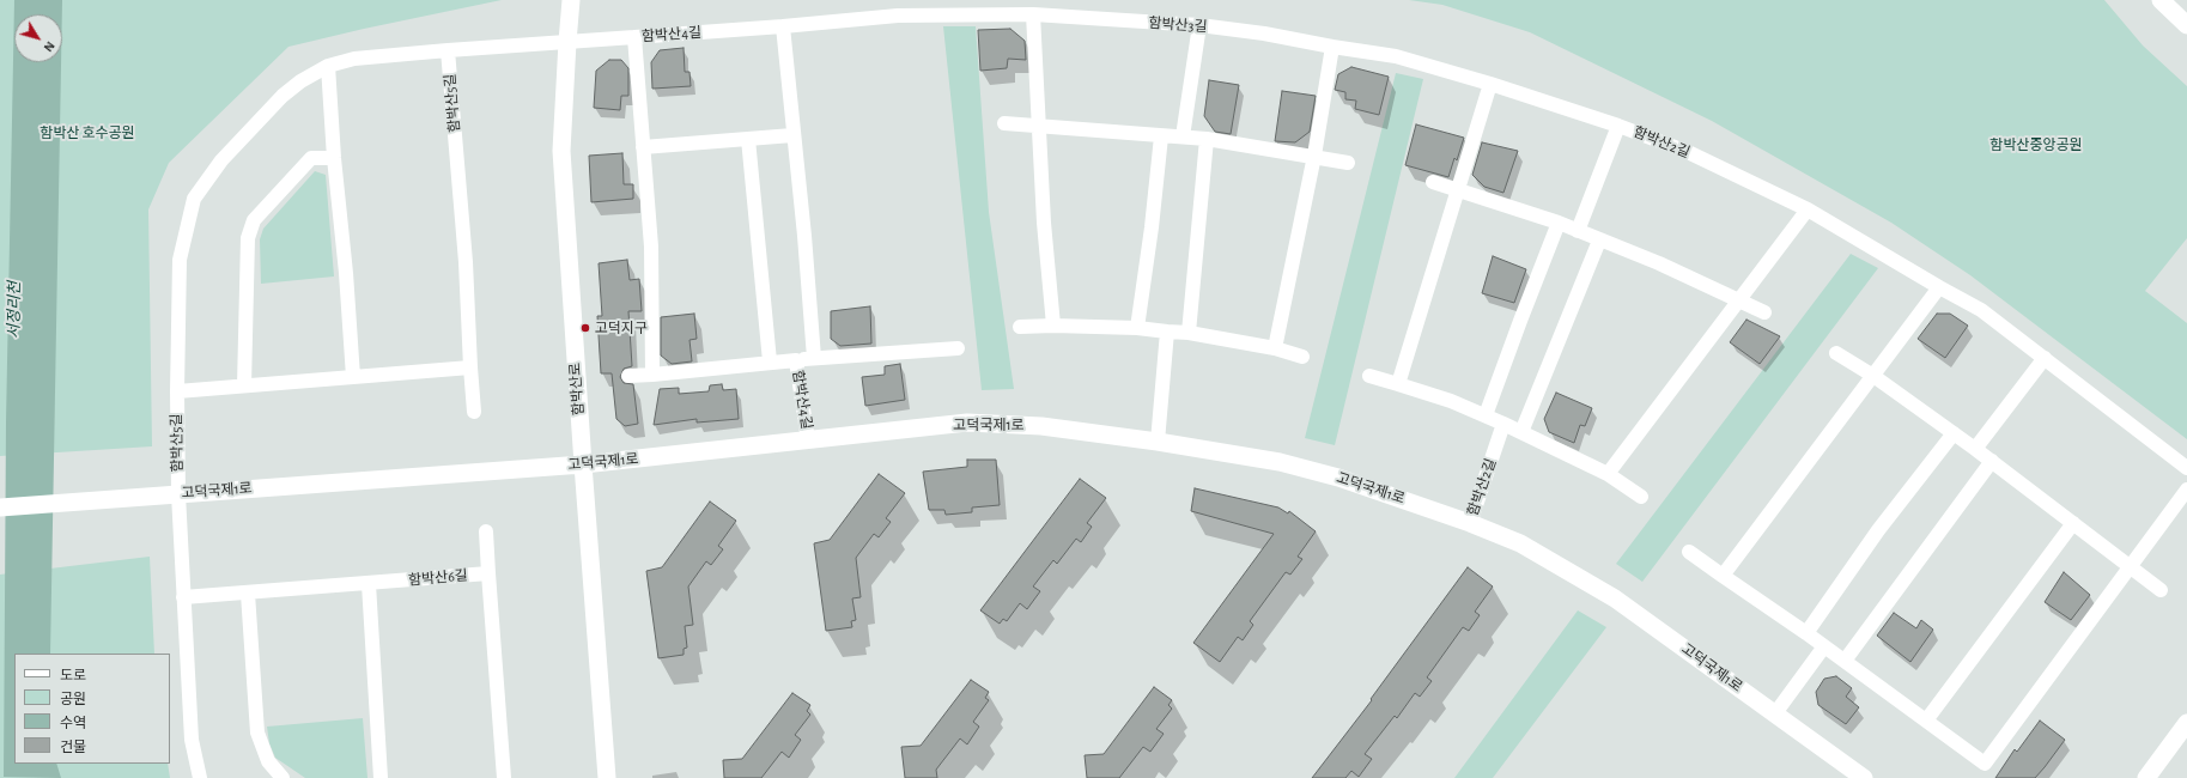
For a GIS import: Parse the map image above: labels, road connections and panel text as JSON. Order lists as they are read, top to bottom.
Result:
{
  "streets": {
    "street": [
      "함박산3길",
      "함박산4길",
      "함박산5길",
      "함박산2길",
      "함박산로",
      "고덕국제1로",
      "함박산6길"
    ]
  },
  "crossings": [
    ["함박산3길", "함박산4길"],
    ["함박산3길", "함박산2길"],
    ["함박산4길", "고덕국제1로"],
    ["함박산5길", "고덕국제1로"],
    ["함박산2길", "고덕국제1로"],
    ["함박산로", "고덕국제1로"]
  ],
  "water": ["서정리천"],
  "parks": ["함박산 호수공원", "함박산중앙공원"],
  "places": ["고덕지구"],
  "legend": [
    "도로",
    "공원",
    "수역",
    "건물"
  ],
  "north": "bottom right"
}
